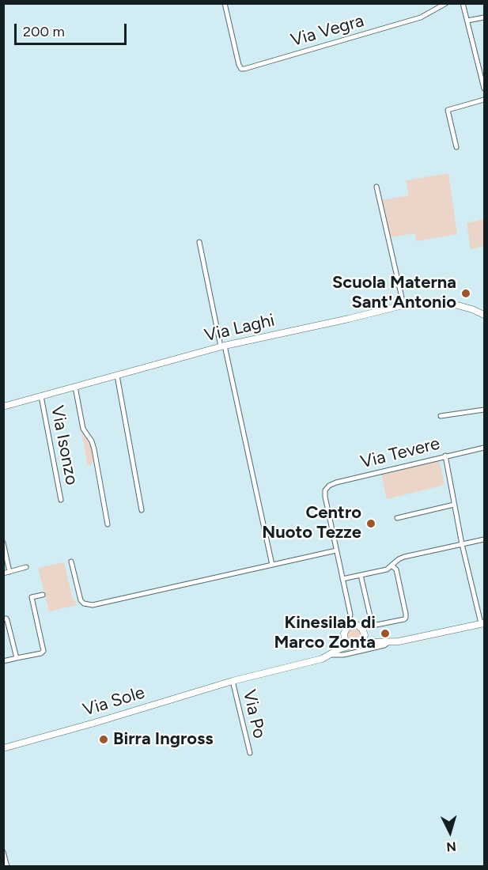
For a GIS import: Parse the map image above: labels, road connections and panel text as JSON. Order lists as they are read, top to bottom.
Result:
{
  "streets": {
    "main road": ["Via Laghi", "Via Sole"],
    "street": [
      "Via Vegra",
      "Via Isonzo",
      "Via Tevere",
      "Via Po"
    ]
  },
  "crossings": [
    ["Via Laghi", "Via Isonzo"],
    ["Via Sole", "Via Po"]
  ],
  "places": [
    "Scuola Materna Sant'Antonio",
    "Centro Nuoto Tezze",
    "Kinesilab di Marco Zonta",
    "Birra Ingross"
  ],
  "scale_bar": "200 m",
  "north": "bottom"
}
